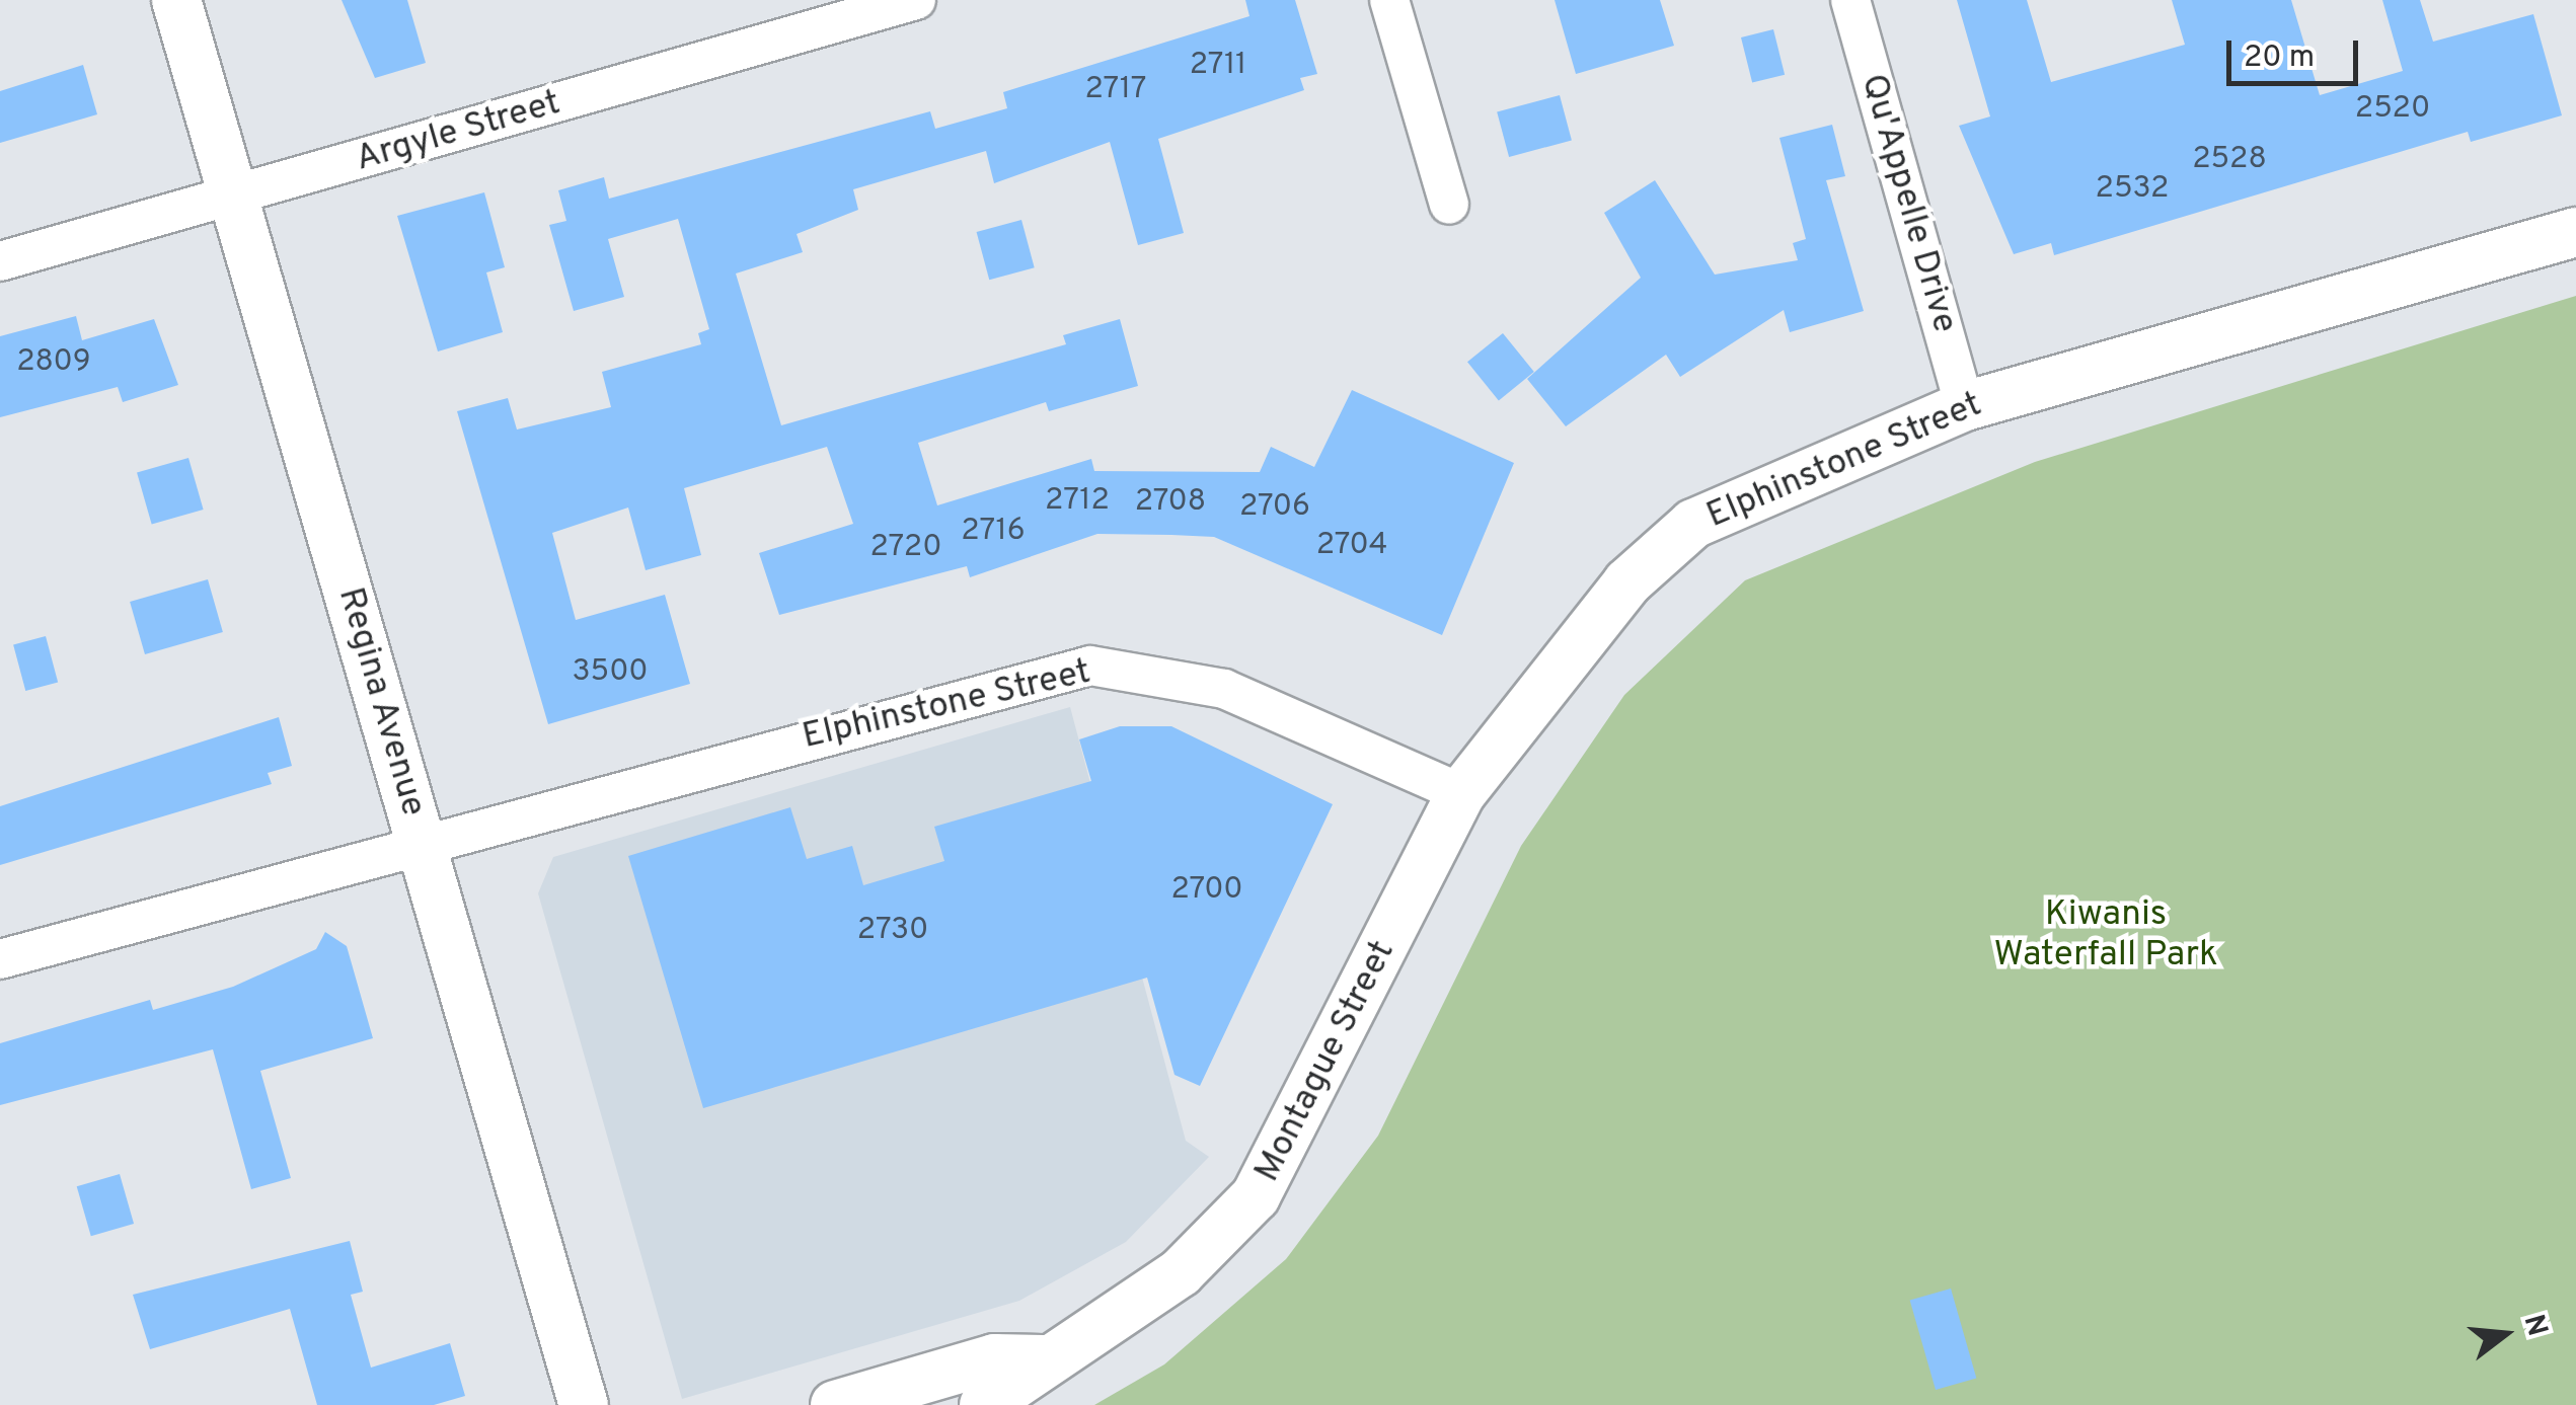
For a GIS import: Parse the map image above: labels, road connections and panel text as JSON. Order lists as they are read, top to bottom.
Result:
{
  "streets": {
    "street": [
      "Argyle Street",
      "Qu'Appelle Drive",
      "Elphinstone Street",
      "Regina Avenue",
      "Montague Street"
    ]
  },
  "crossings": [
    ["Argyle Street", "Regina Avenue"],
    ["Qu'Appelle Drive", "Elphinstone Street"],
    ["Elphinstone Street", "Regina Avenue"],
    ["Elphinstone Street", "Montague Street"]
  ],
  "parks": ["Kiwanis Waterfall Park"],
  "house_numbers": [
    "2711",
    "2717",
    "2520",
    "2528",
    "2532",
    "2809",
    "2712",
    "2708",
    "2706",
    "2716",
    "2704",
    "2720",
    "3500",
    "2700",
    "2730"
  ],
  "scale_bar": "20 m",
  "north": "right"
}
